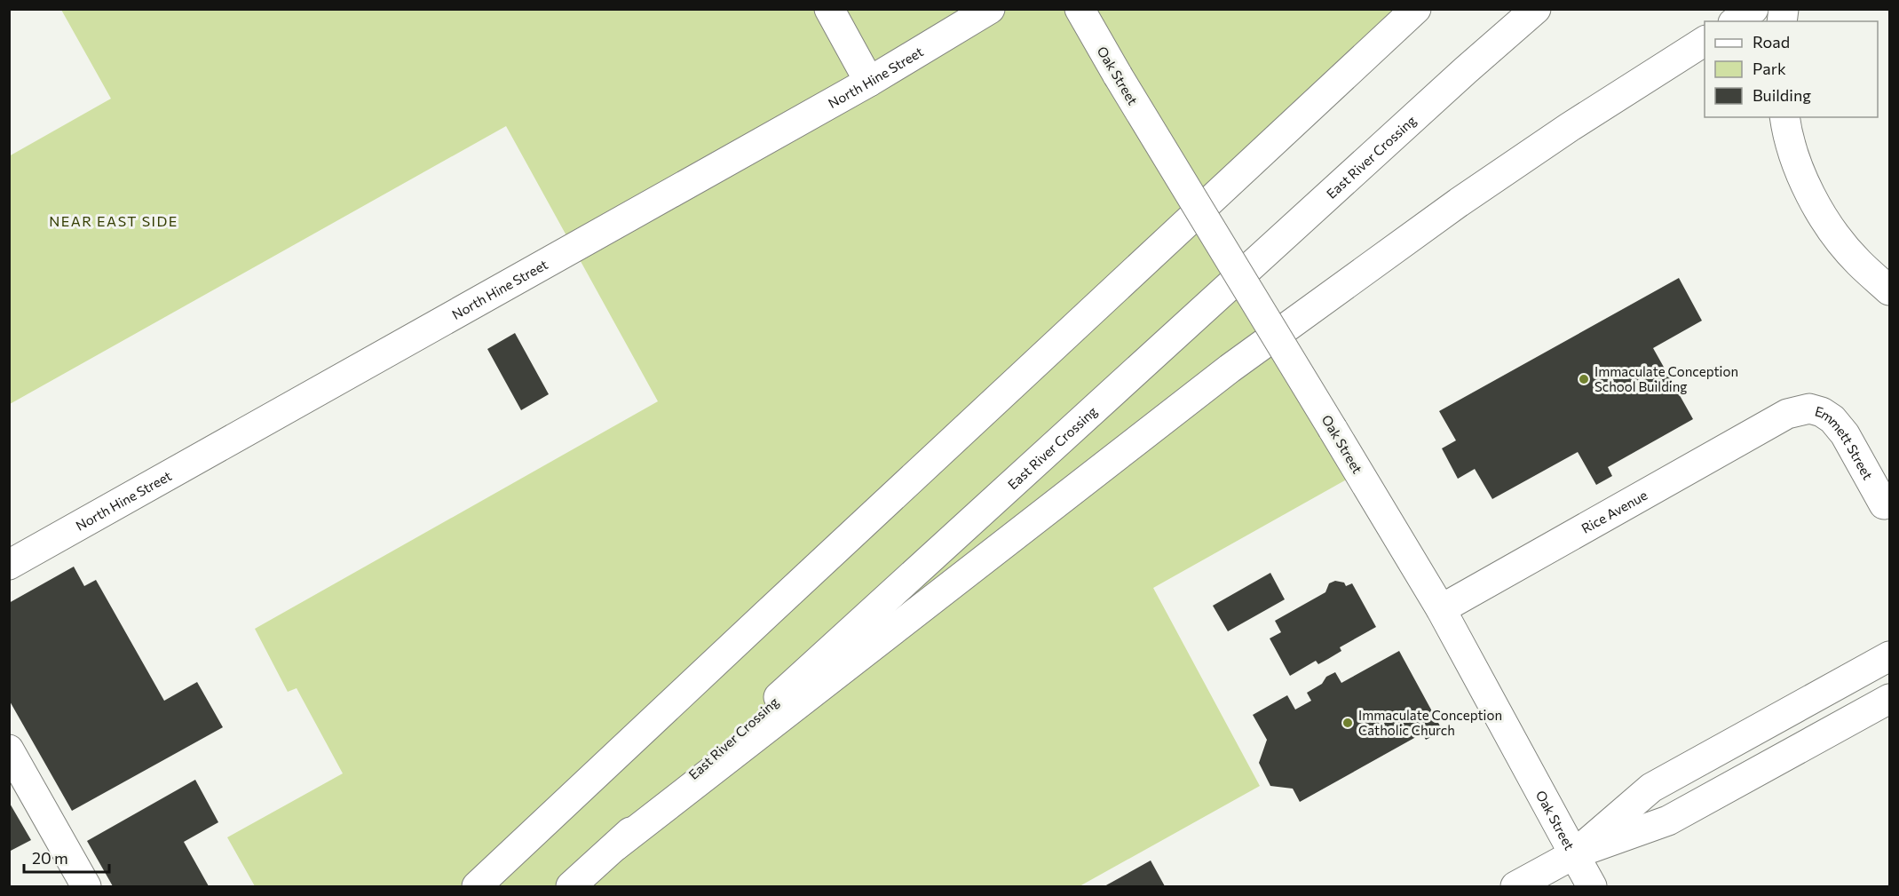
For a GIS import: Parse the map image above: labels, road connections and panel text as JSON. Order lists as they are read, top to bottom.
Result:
{
  "streets": {
    "main road": [
      "Oak Street",
      "North Hine Street",
      "East River Crossing",
      "Emmett Street",
      "Rice Avenue"
    ]
  },
  "crossings": [
    ["Oak Street", "Rice Avenue"],
    ["Emmett Street", "Rice Avenue"]
  ],
  "districts": ["NEAR EAST SIDE"],
  "places": ["Immaculate Conception School Building", "Immaculate Conception Catholic Church"],
  "legend": ["Road", "Park", "Building"],
  "scale_bar": "20 m"
}
